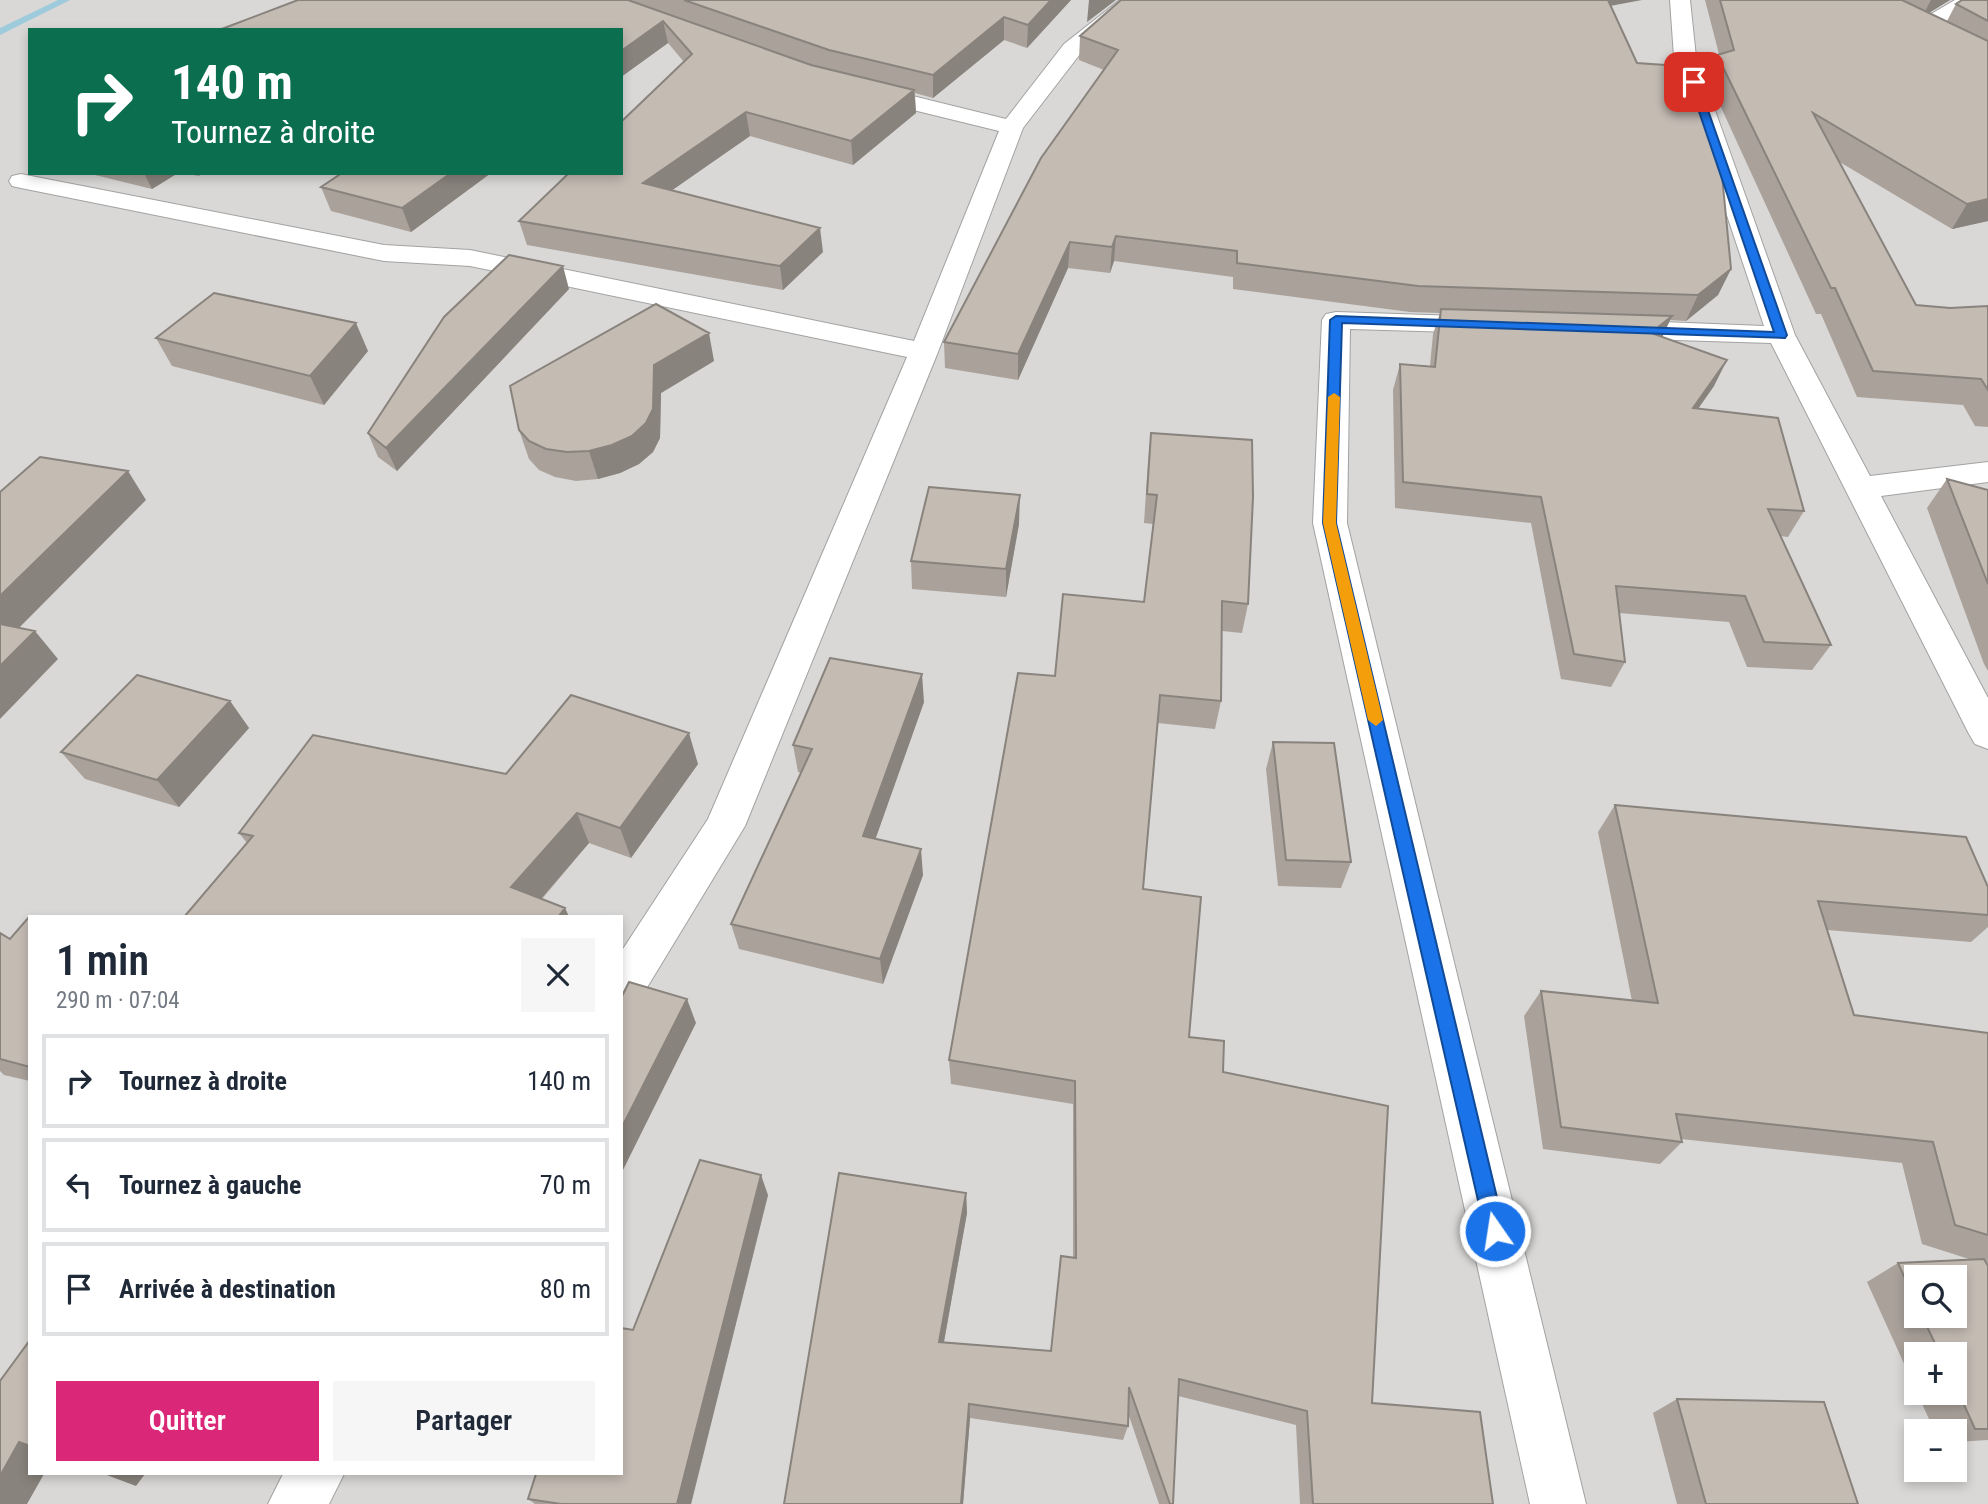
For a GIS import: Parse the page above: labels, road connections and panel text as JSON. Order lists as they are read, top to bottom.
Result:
{
  "page": {
    "turn": ["140 m", "Tournez à droite"],
    "heading": ["1 min", "290 m · 07:04"],
    "list": [
      {
        "name": "Tournez à droite",
        "value": "140 m"
      },
      {
        "name": "Tournez à gauche",
        "value": "70 m"
      },
      {
        "name": "Arrivée à destination",
        "value": "80 m"
      }
    ],
    "map_buttons": ["+", "−"],
    "buttons": ["Quitter", "Partager"]
  }
}
